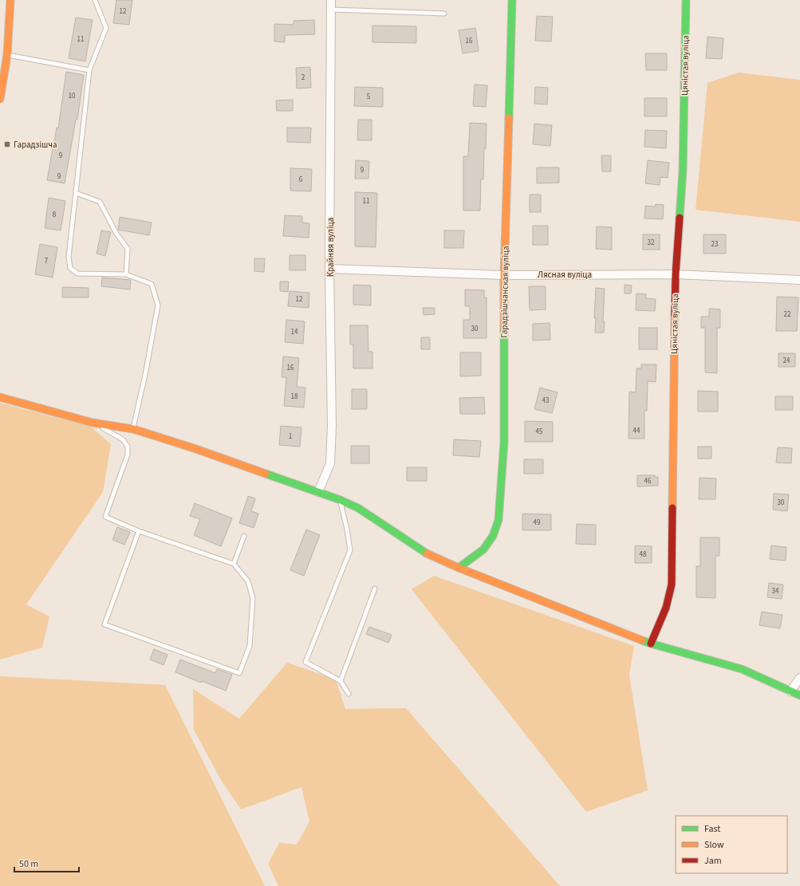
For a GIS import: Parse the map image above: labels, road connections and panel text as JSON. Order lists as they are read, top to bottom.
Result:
{
  "streets": {
    "street": [
      "Цяністая вуліца",
      "Крайняя вуліца",
      "Лясная вуліца",
      "Гарадзішчанская вуліца"
    ]
  },
  "crossings": [
    ["Цяністая вуліца", "Лясная вуліца"],
    ["Крайняя вуліца", "Лясная вуліца"],
    ["Лясная вуліца", "Гарадзішчанская вуліца"]
  ],
  "places": {
    "transit": ["Гарадзішча"]
  },
  "house_numbers": [
    "12",
    "11",
    "16",
    "2",
    "10",
    "5",
    "9",
    "9",
    "9",
    "6",
    "11",
    "8",
    "32",
    "23",
    "7",
    "12",
    "22",
    "30",
    "14",
    "24",
    "16",
    "18",
    "43",
    "44",
    "45",
    "1",
    "46",
    "30",
    "49",
    "48",
    "34"
  ],
  "legend": ["Fast", "Slow", "Jam"],
  "scale_bar": "50 m"
}
